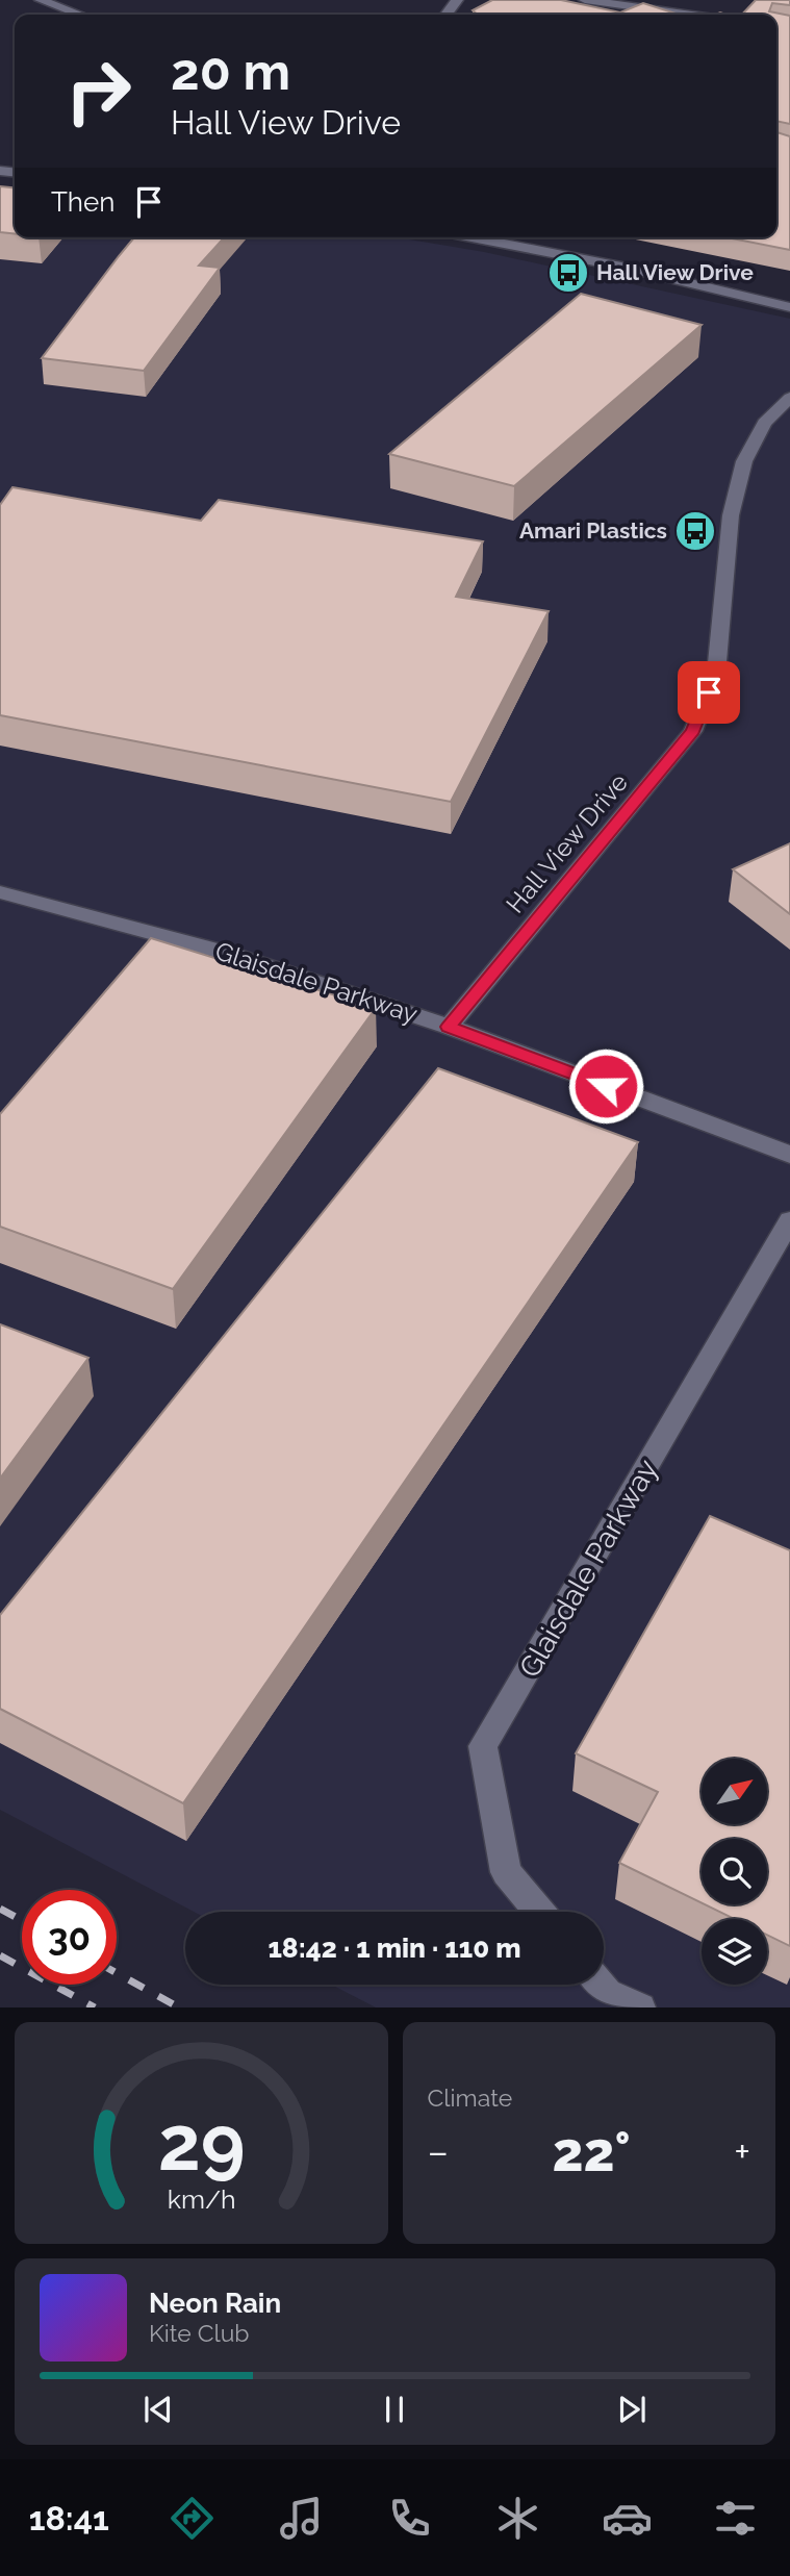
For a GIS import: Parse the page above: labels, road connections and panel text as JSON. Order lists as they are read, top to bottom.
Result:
{
  "streets": {
    "street": ["Hall View Drive", "Glaisdale Parkway"]
  },
  "crossings": [
    ["Hall View Drive", "Glaisdale Parkway"]
  ],
  "places": {
    "bus stop": ["Hall View Drive", "Amari Plastics"]
  },
  "north": "top right",
  "page": {
    "turn": ["20 m", "Hall View Drive"],
    "then": "Then",
    "limit": "30",
    "trip": "18:42 · 1 min · 110 m",
    "tile": "Climate",
    "heat": ["−", "22°", "+"],
    "song": ["Neon Rain", "Kite Club"],
    "tabs": "18:41",
    "gauge": ["29", "km/h"]
  }
}
